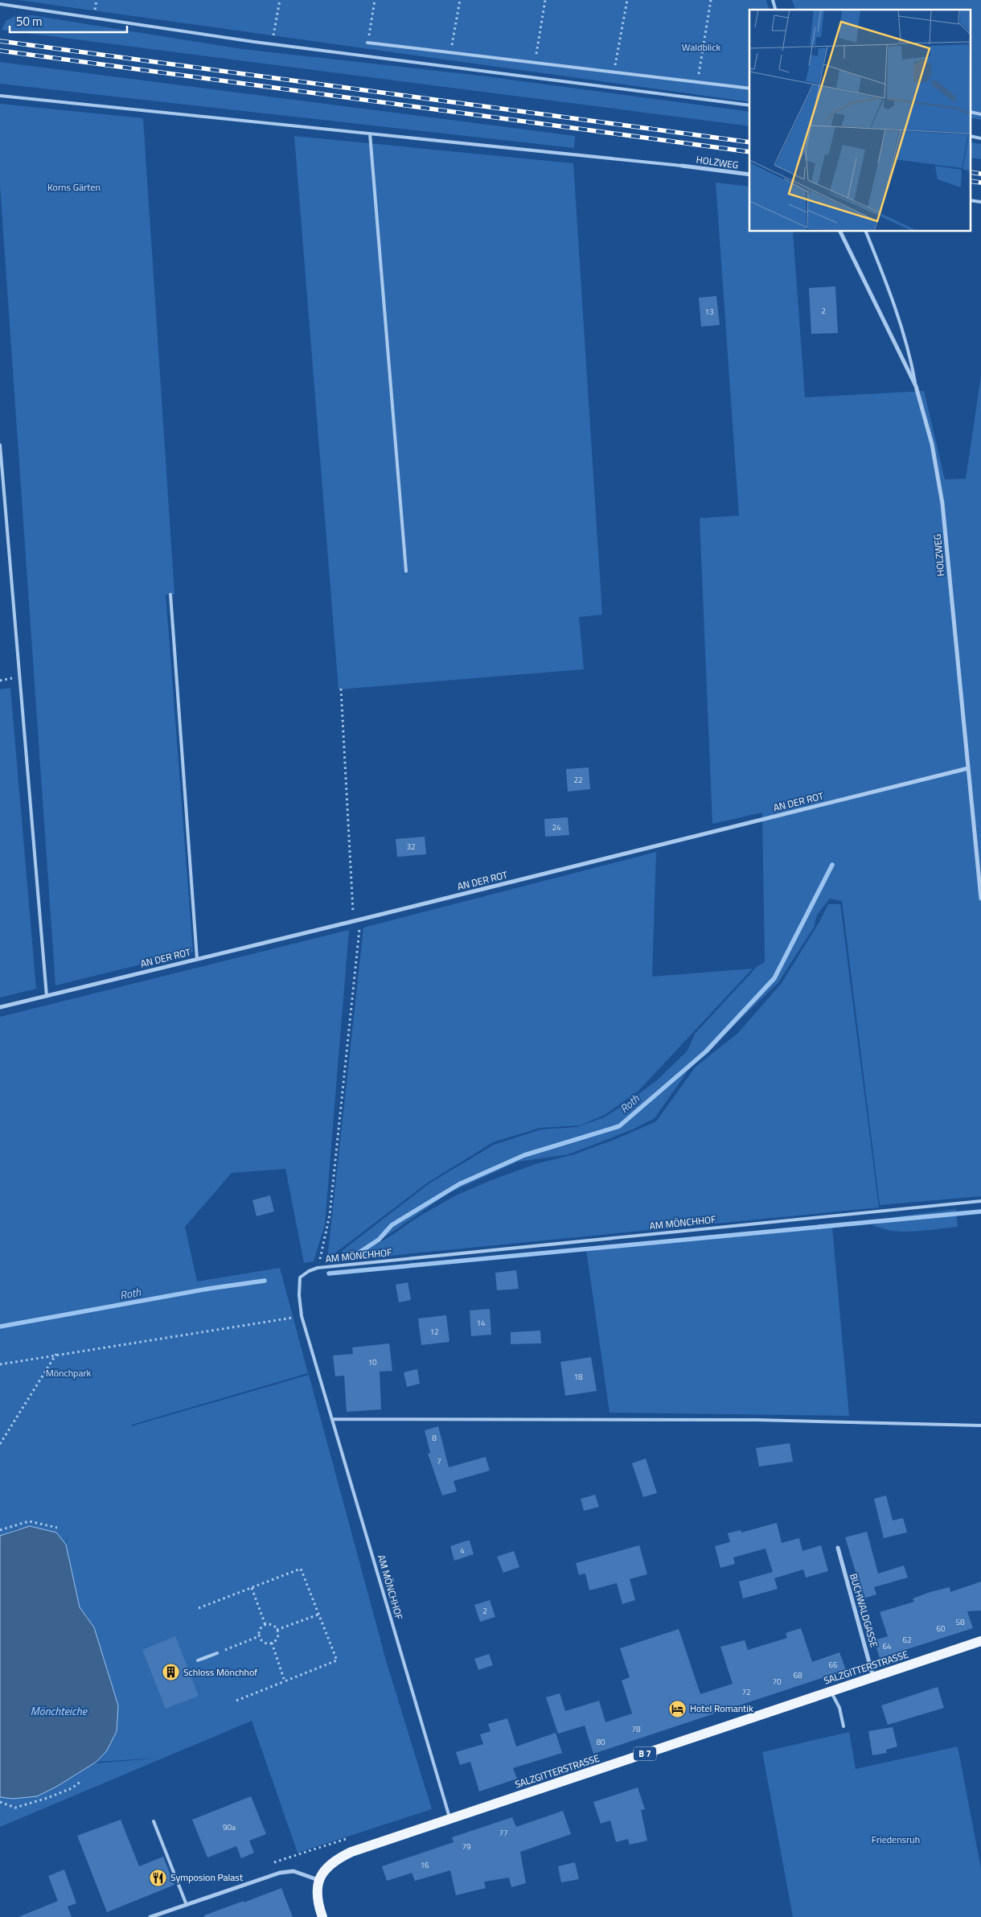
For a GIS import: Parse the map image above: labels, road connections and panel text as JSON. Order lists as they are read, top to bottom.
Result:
{
  "streets": {
    "main road": ["SALZGITTERSTRASSE", "B 7"],
    "street": ["HOLZWEG", "AN DER ROT", "BUCHWALDGASSE"],
    "lane": ["AM MÖNCHHOF"]
  },
  "crossings": [
    ["HOLZWEG", "AN DER ROT"],
    ["AM MÖNCHHOF", "SALZGITTERSTRASSE"],
    ["BUCHWALDGASSE", "SALZGITTERSTRASSE"]
  ],
  "water": ["Roth", "Mönchteiche"],
  "parks": [
    "Waldblick",
    "Korns Gärten",
    "Mönchpark",
    "Friedensruh"
  ],
  "places": {
    "building": ["Schloss Mönchhof"],
    "hotel": ["Hotel Romantik"],
    "restaurant": ["Symposion Palast"]
  },
  "house_numbers": [
    "2",
    "13",
    "22",
    "24",
    "32",
    "14",
    "12",
    "10",
    "18",
    "8",
    "7",
    "4",
    "2",
    "58",
    "60",
    "62",
    "64",
    "66",
    "68",
    "70",
    "72",
    "78",
    "80",
    "90a",
    "77",
    "79",
    "16"
  ],
  "scale_bar": "50 m"
}
